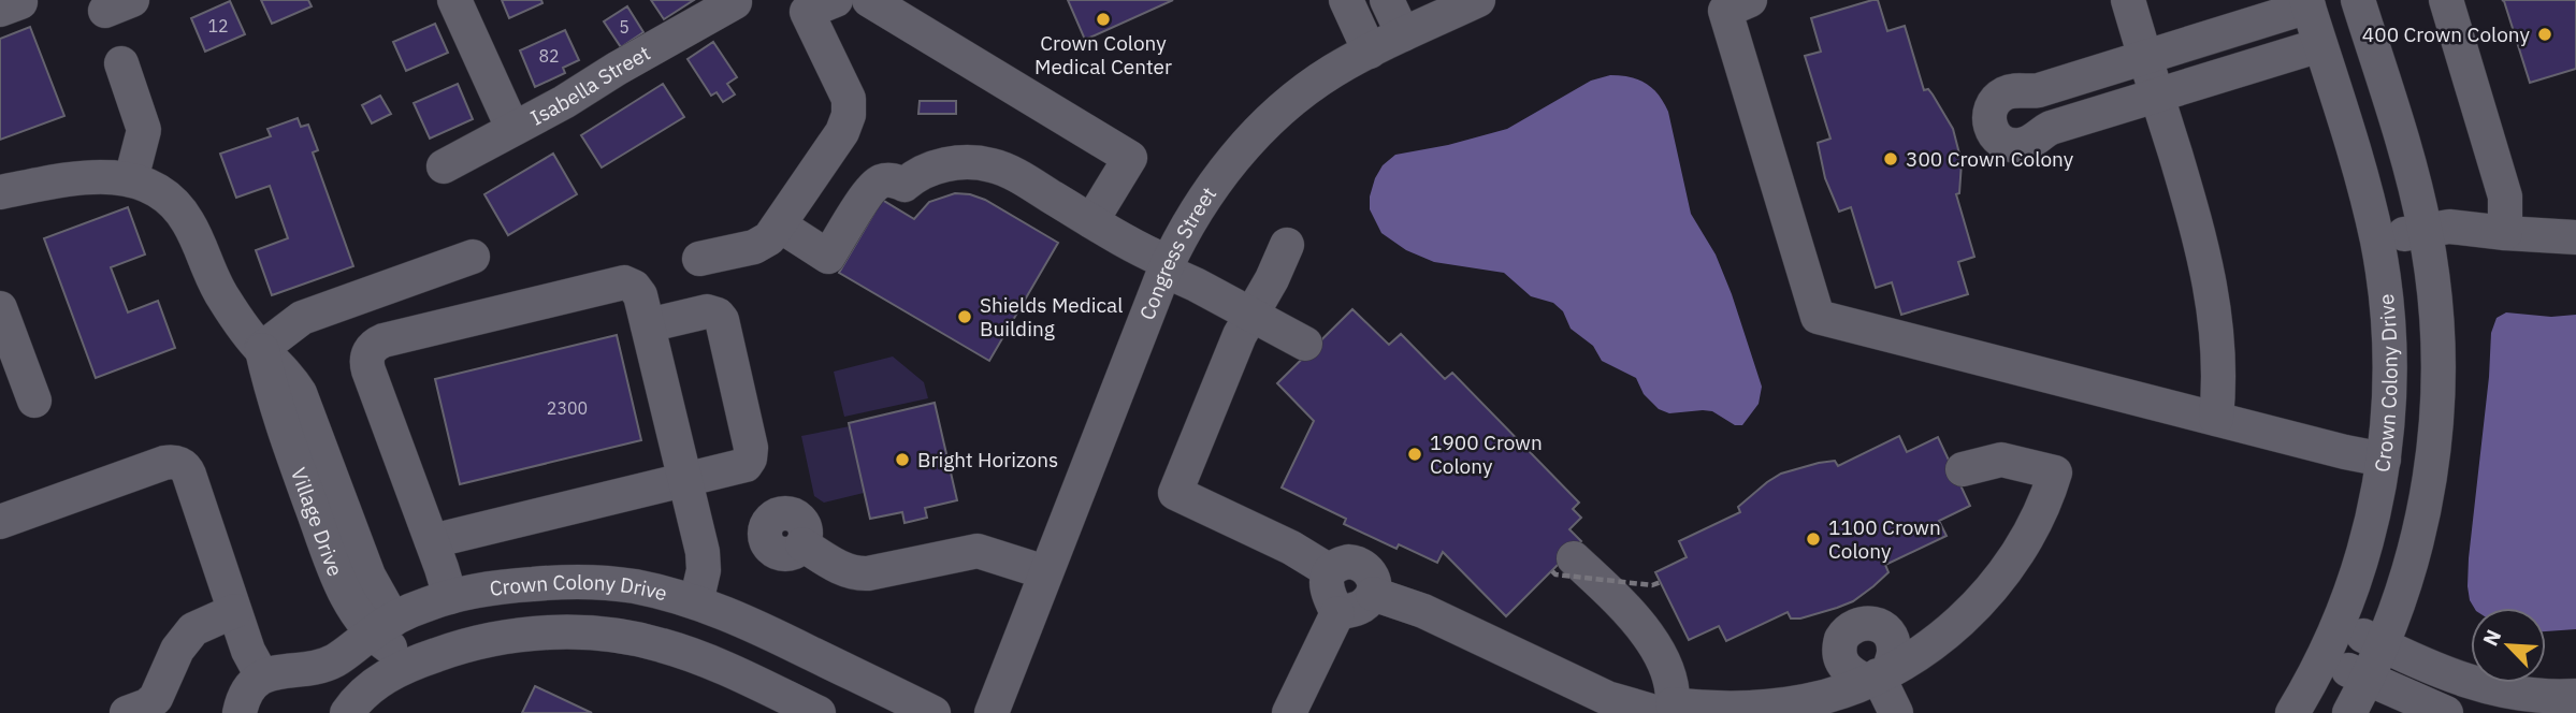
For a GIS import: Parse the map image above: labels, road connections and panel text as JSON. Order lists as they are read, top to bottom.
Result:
{
  "streets": {
    "street": [
      "Isabella Street",
      "Congress Street",
      "Crown Colony Drive",
      "Village Drive"
    ]
  },
  "crossings": [
    ["Crown Colony Drive", "Village Drive"]
  ],
  "places": [
    "Crown Colony Medical Center",
    "400 Crown Colony",
    "300 Crown Colony",
    "Shields Medical Building",
    "1900 Crown Colony",
    "Bright Horizons",
    "1100 Crown Colony"
  ],
  "house_numbers": [
    "12",
    "5",
    "82",
    "2300"
  ],
  "north": "top left"
}
